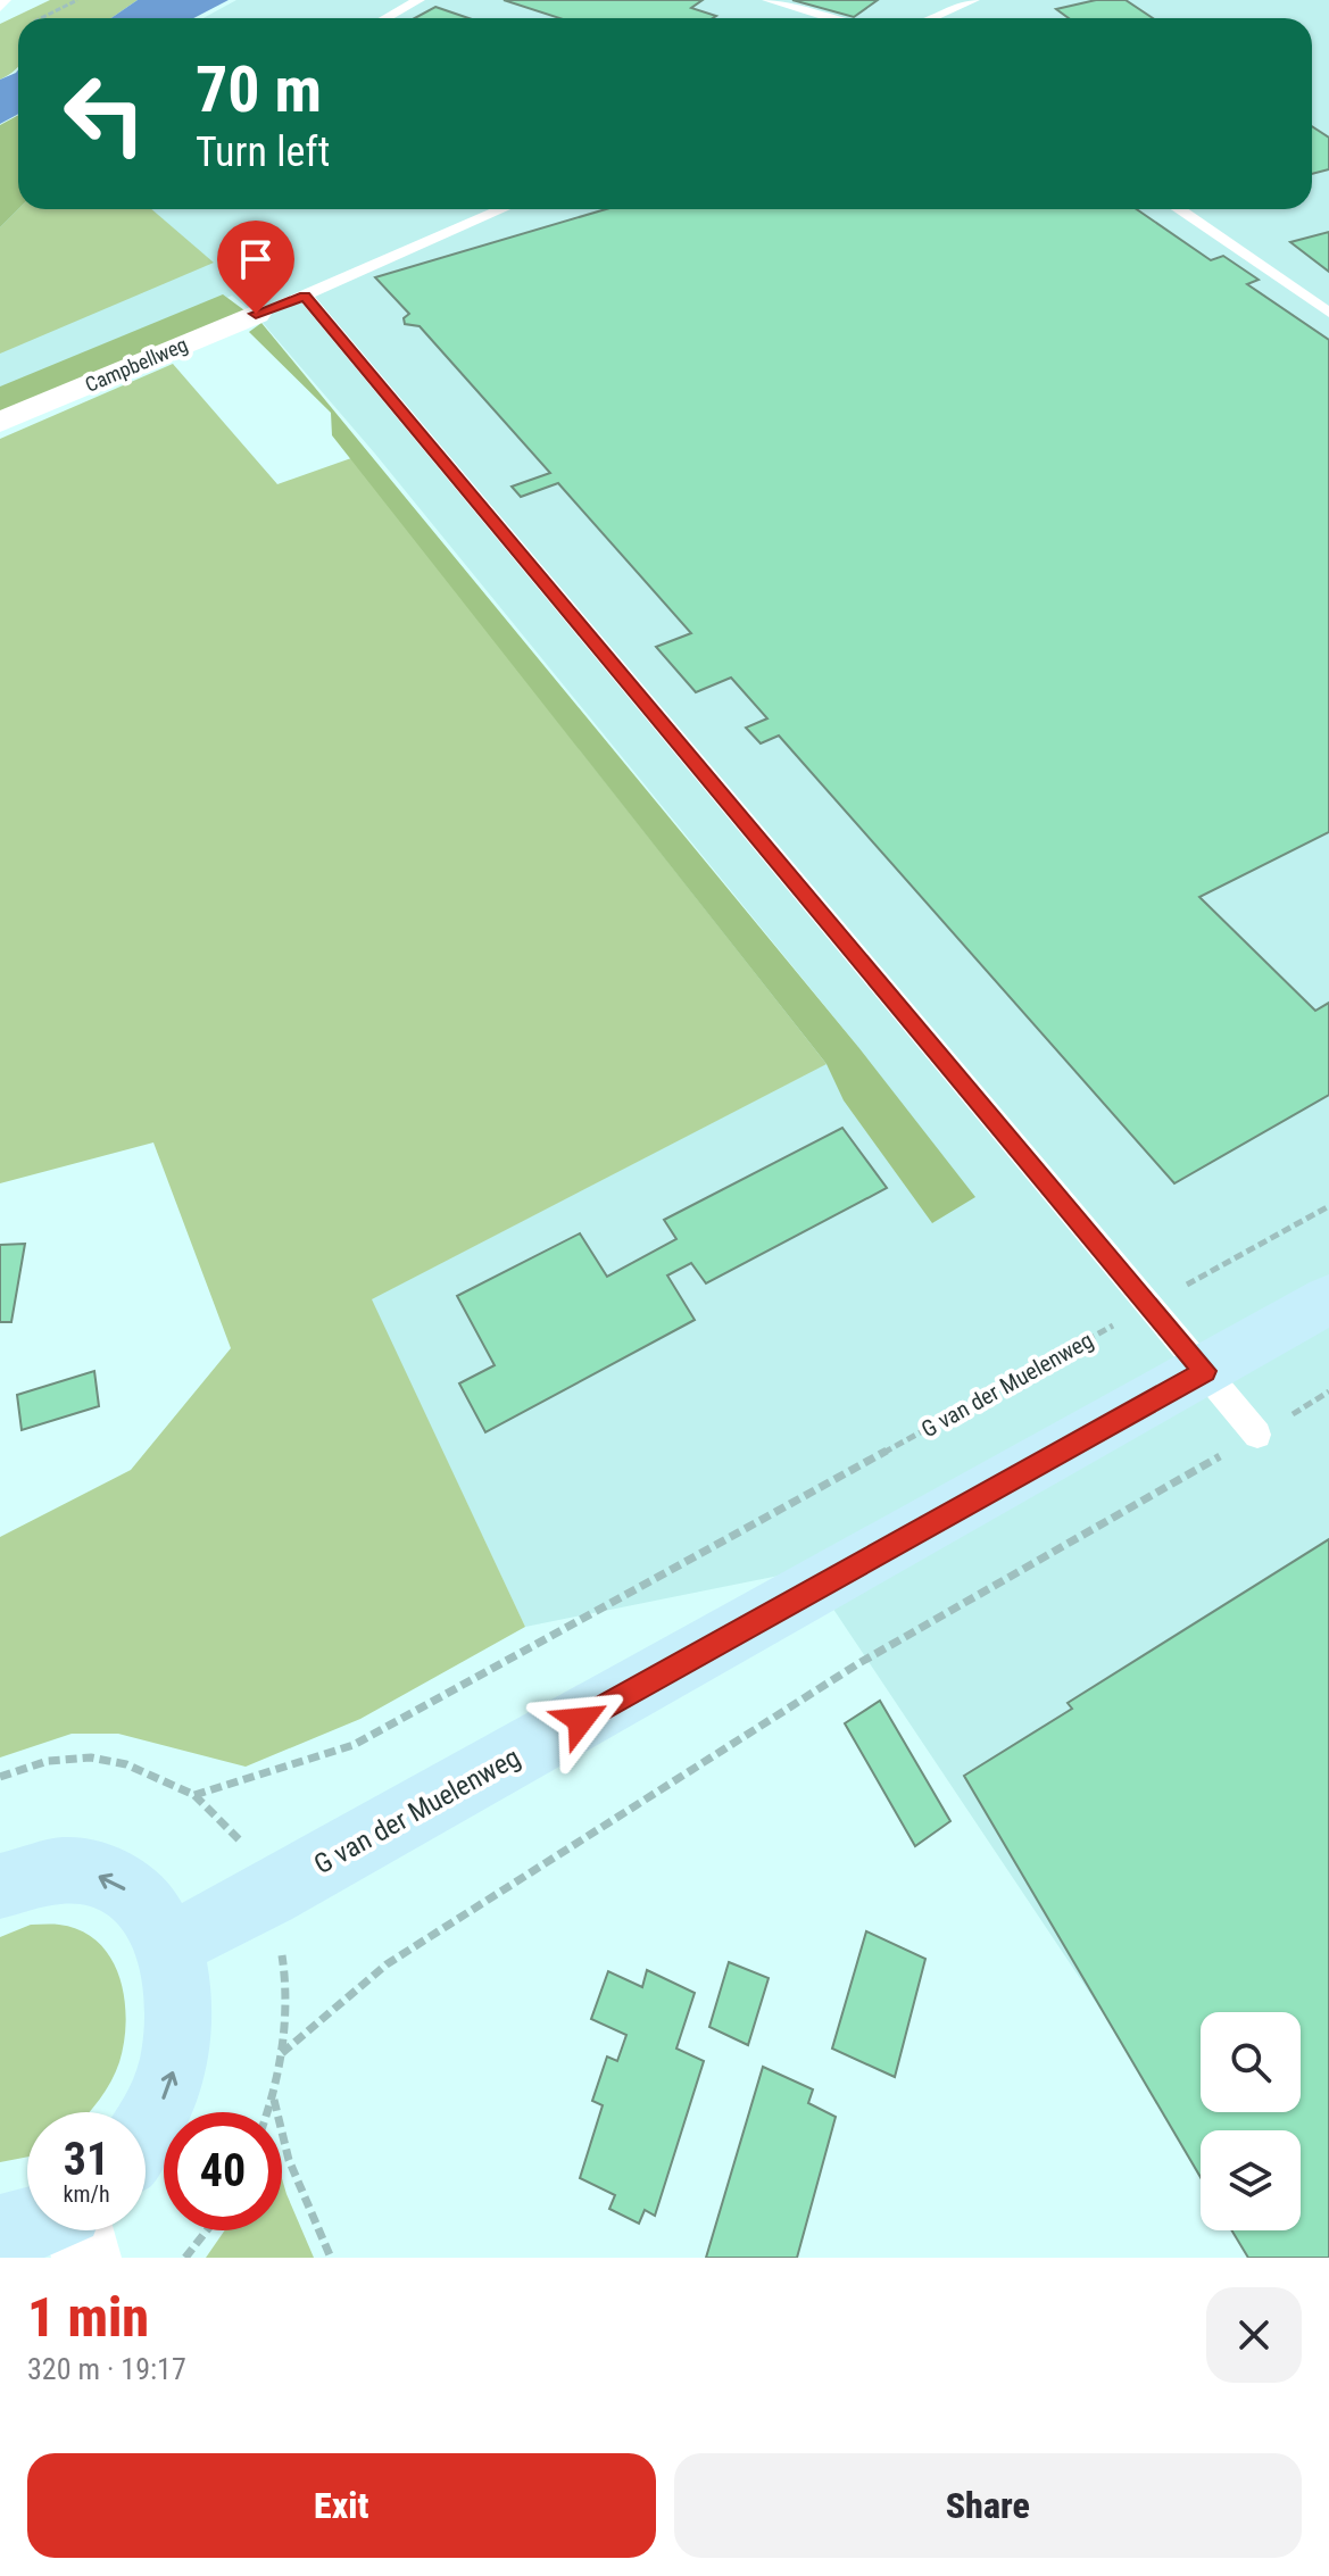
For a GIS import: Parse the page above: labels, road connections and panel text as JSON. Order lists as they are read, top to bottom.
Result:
{
  "streets": {
    "street": ["Campbellweg", "G van der Muelenweg"]
  },
  "page": {
    "turn": ["70 m", "Turn left"],
    "speed": "31 km/h",
    "limit": "40",
    "heading": ["1 min", "320 m · 19:17"],
    "buttons": ["Exit", "Share"]
  }
}
